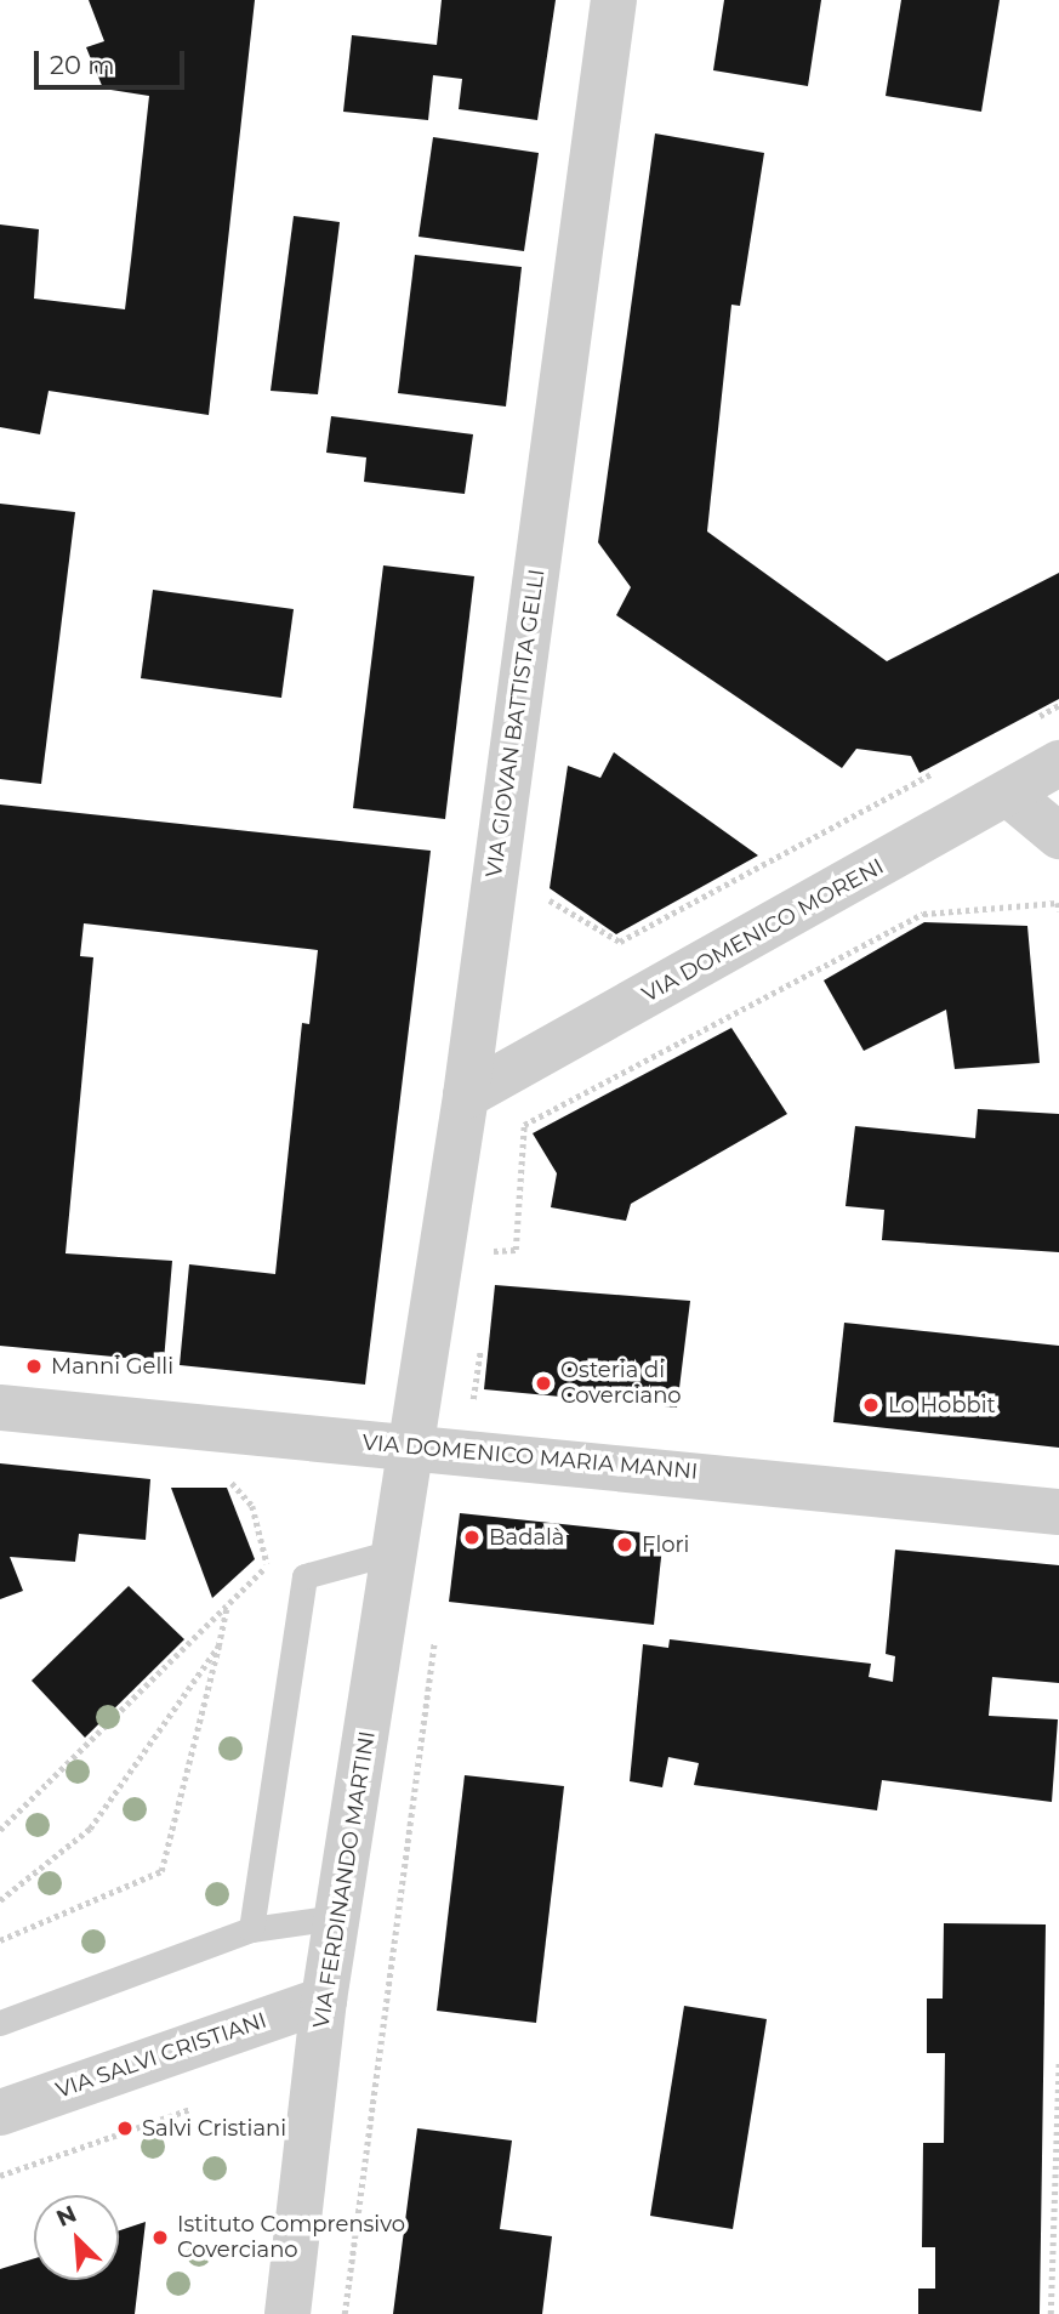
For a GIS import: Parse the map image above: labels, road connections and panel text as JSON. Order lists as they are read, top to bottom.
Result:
{
  "streets": {
    "street": [
      "VIA GIOVAN BATTISTA GELLI",
      "VIA DOMENICO MORENI",
      "VIA DOMENICO MARIA MANNI",
      "VIA FERDINANDO MARTINI",
      "VIA SALVI CRISTIANI"
    ]
  },
  "crossings": [
    ["VIA GIOVAN BATTISTA GELLI", "VIA DOMENICO MORENI"],
    ["VIA GIOVAN BATTISTA GELLI", "VIA DOMENICO MARIA MANNI"],
    ["VIA GIOVAN BATTISTA GELLI", "VIA FERDINANDO MARTINI"],
    ["VIA DOMENICO MARIA MANNI", "VIA FERDINANDO MARTINI"],
    ["VIA FERDINANDO MARTINI", "VIA SALVI CRISTIANI"]
  ],
  "places": [
    "Manni Gelli",
    "Osteria di Coverciano",
    "Lo Hobbit",
    "Badalà",
    "Flori",
    "Salvi Cristiani",
    "Istituto Comprensivo Coverciano"
  ],
  "scale_bar": "20 m",
  "north": "top left"
}
